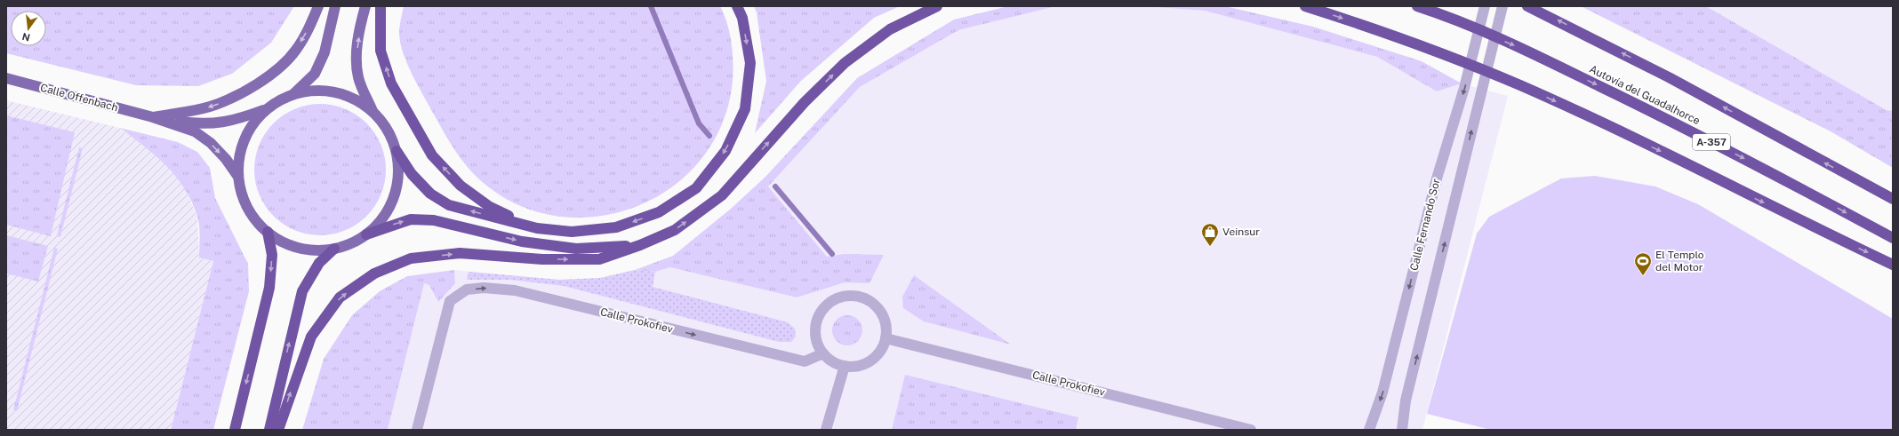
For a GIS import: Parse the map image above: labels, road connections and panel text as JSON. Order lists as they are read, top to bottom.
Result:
{
  "streets": {
    "highway": ["Autovía del Guadalhorce", "A-357"],
    "main road": ["Calle Offenbach"],
    "street": ["Calle Fernando Sor", "Calle Prokofiev"]
  },
  "places": {
    "shop": ["Veinsur"],
    "sports": ["El Templo del Motor"]
  },
  "north": "bottom"
}
